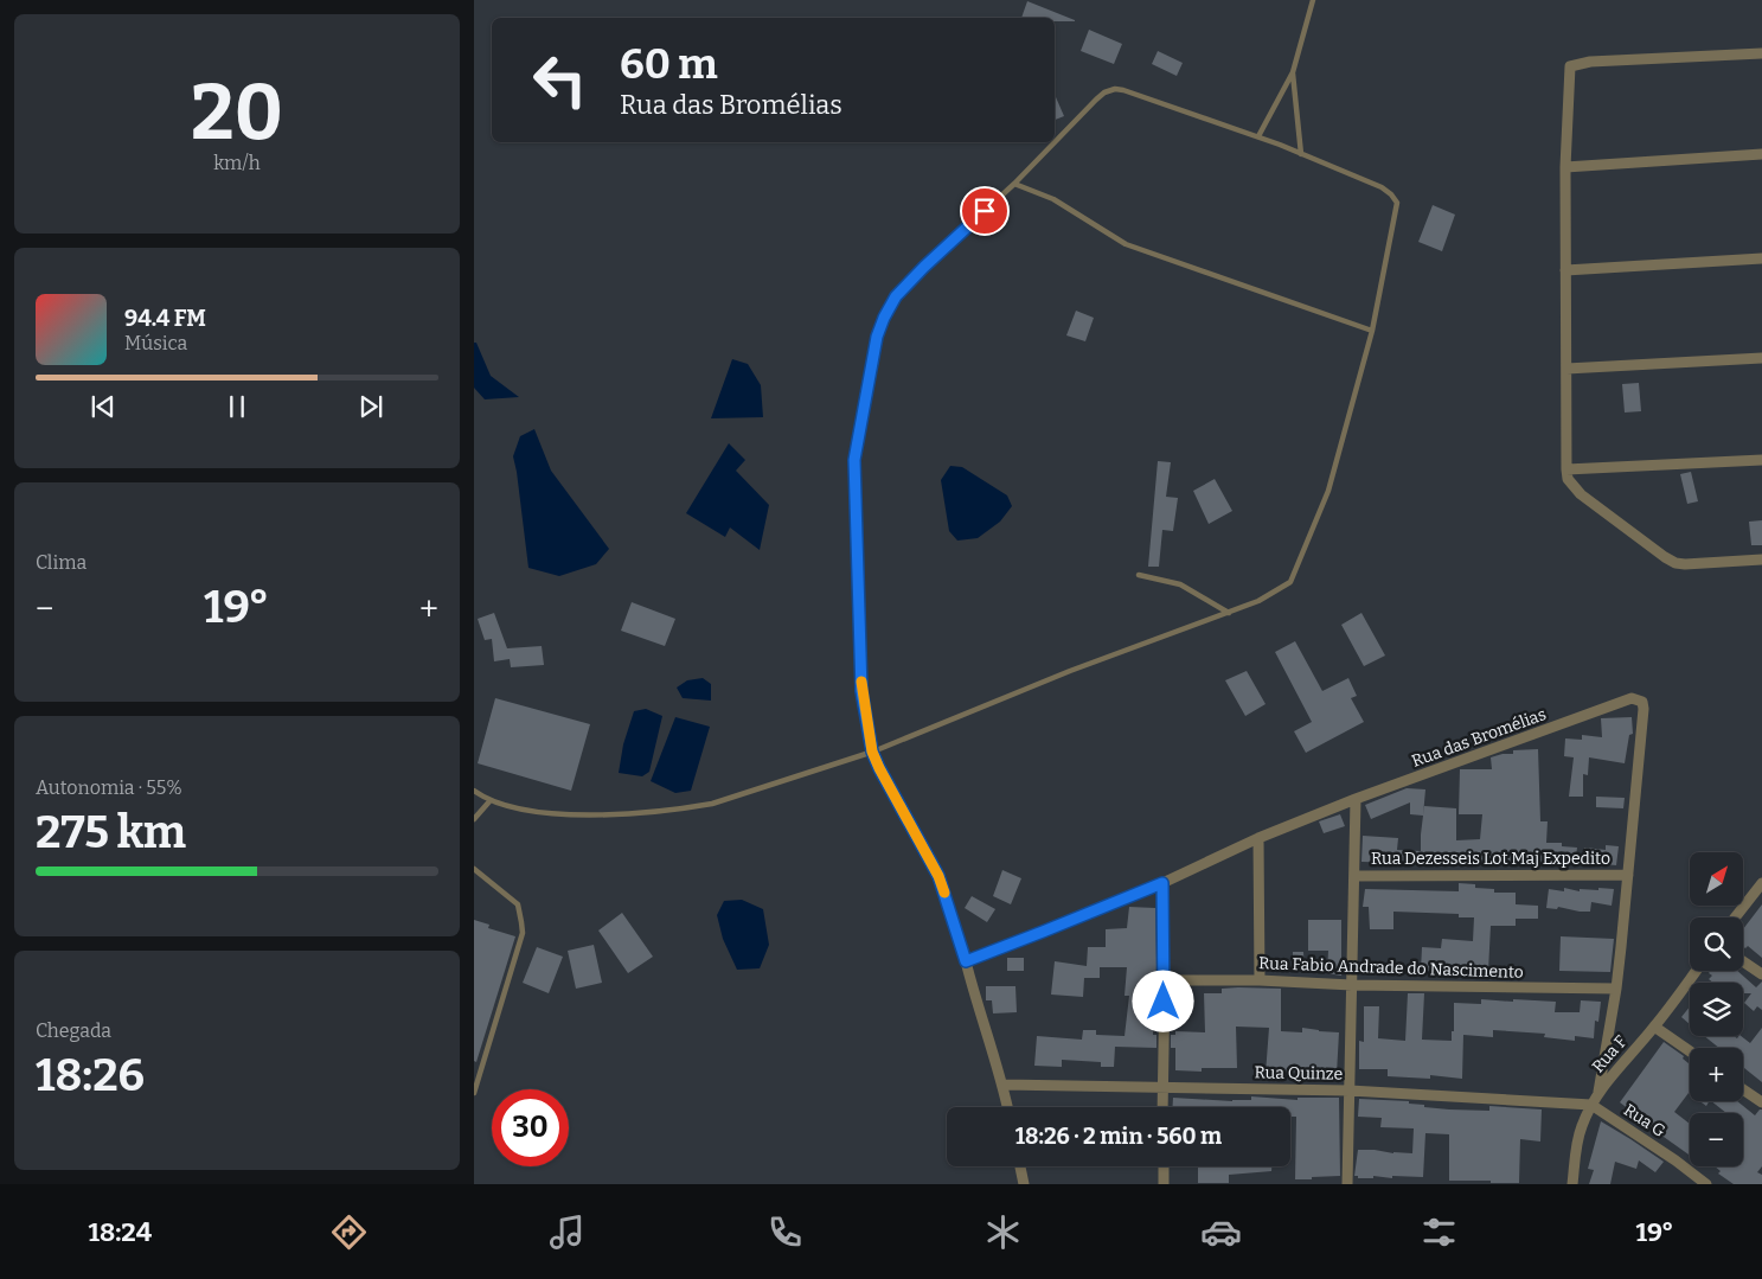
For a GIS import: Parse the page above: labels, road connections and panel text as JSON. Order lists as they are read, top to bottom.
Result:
{
  "streets": {
    "street": [
      "Rua das Bromélias",
      "Rua Dezesseis Lot Maj Expedito",
      "Rua Fabio Andrade do Nascimento",
      "Rua F",
      "Rua Quinze",
      "Rua G"
    ]
  },
  "crossings": [
    ["Rua das Bromélias", "Rua Dezesseis Lot Maj Expedito"],
    ["Rua das Bromélias", "Rua Fabio Andrade do Nascimento"],
    ["Rua das Bromélias", "Rua F"],
    ["Rua F", "Rua Quinze"],
    ["Rua F", "Rua G"],
    ["Rua Quinze", "Rua G"]
  ],
  "north": "top right",
  "page": {
    "tile": [
      ["20", "km/h"],
      "Clima",
      ["Autonomia · 55%", "275 km"],
      ["Chegada", "18:26"]
    ],
    "turn": ["60 m", "Rua das Bromélias"],
    "song": ["94.4 FM", "Música"],
    "heat": ["−", "19°", "+"],
    "map_buttons": ["+", "−"],
    "limit": "30",
    "trip": "18:26 · 2 min · 560 m",
    "tabs": ["18:24", "19°"]
  }
}
